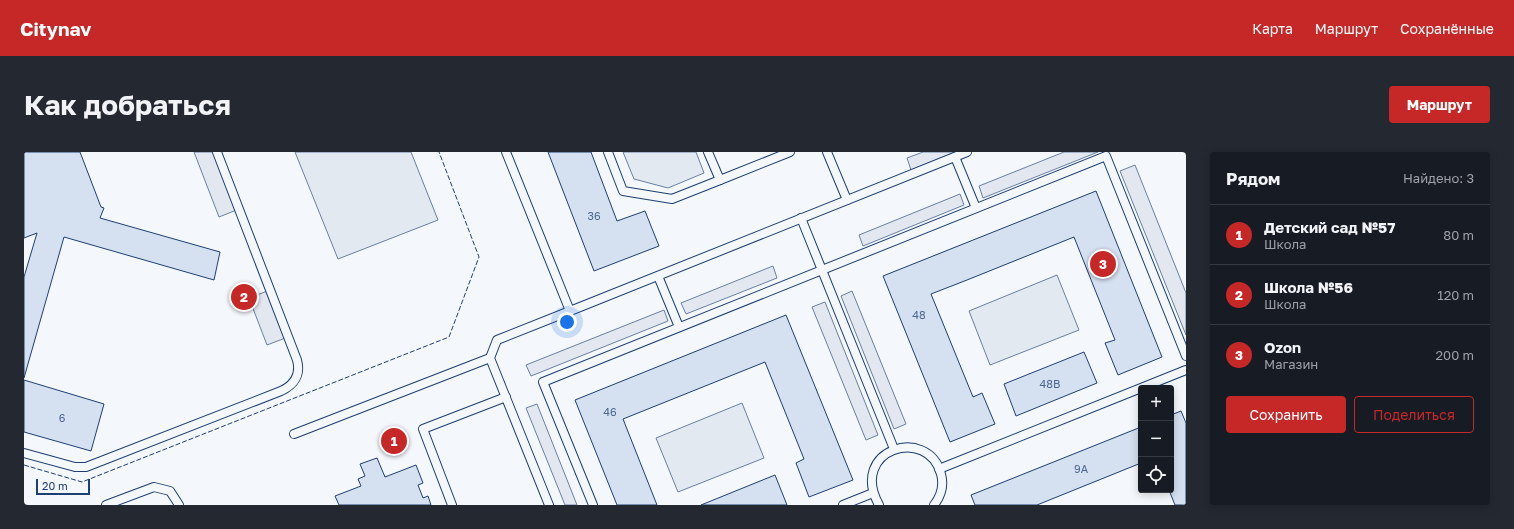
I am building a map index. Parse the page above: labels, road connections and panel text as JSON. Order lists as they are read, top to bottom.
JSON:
{
  "house_numbers": [
    "36",
    "48",
    "48В",
    "46",
    "6",
    "9А"
  ],
  "scale_bar": "20 m",
  "page": {
    "header": "Citynav",
    "nav": ["Карта", "Маршрут", "Сохранённые"],
    "buttons": [
      "Маршрут",
      ["Сохранить", "Поделиться"]
    ],
    "title": "Как добраться",
    "heading": ["Рядом", "Найдено: 3"],
    "list": [
      {
        "mark": "1",
        "name": "Детский сад №57",
        "note": "Школа",
        "value": "80 m"
      },
      {
        "mark": "2",
        "name": "Школа №56",
        "note": "Школа",
        "value": "120 m"
      },
      {
        "mark": "3",
        "name": "Ozon",
        "note": "Магазин",
        "value": "200 m"
      }
    ],
    "pins": ["3", "2", "1"],
    "map_buttons": ["+", "−"],
    "scale": "20 m"
  }
}
